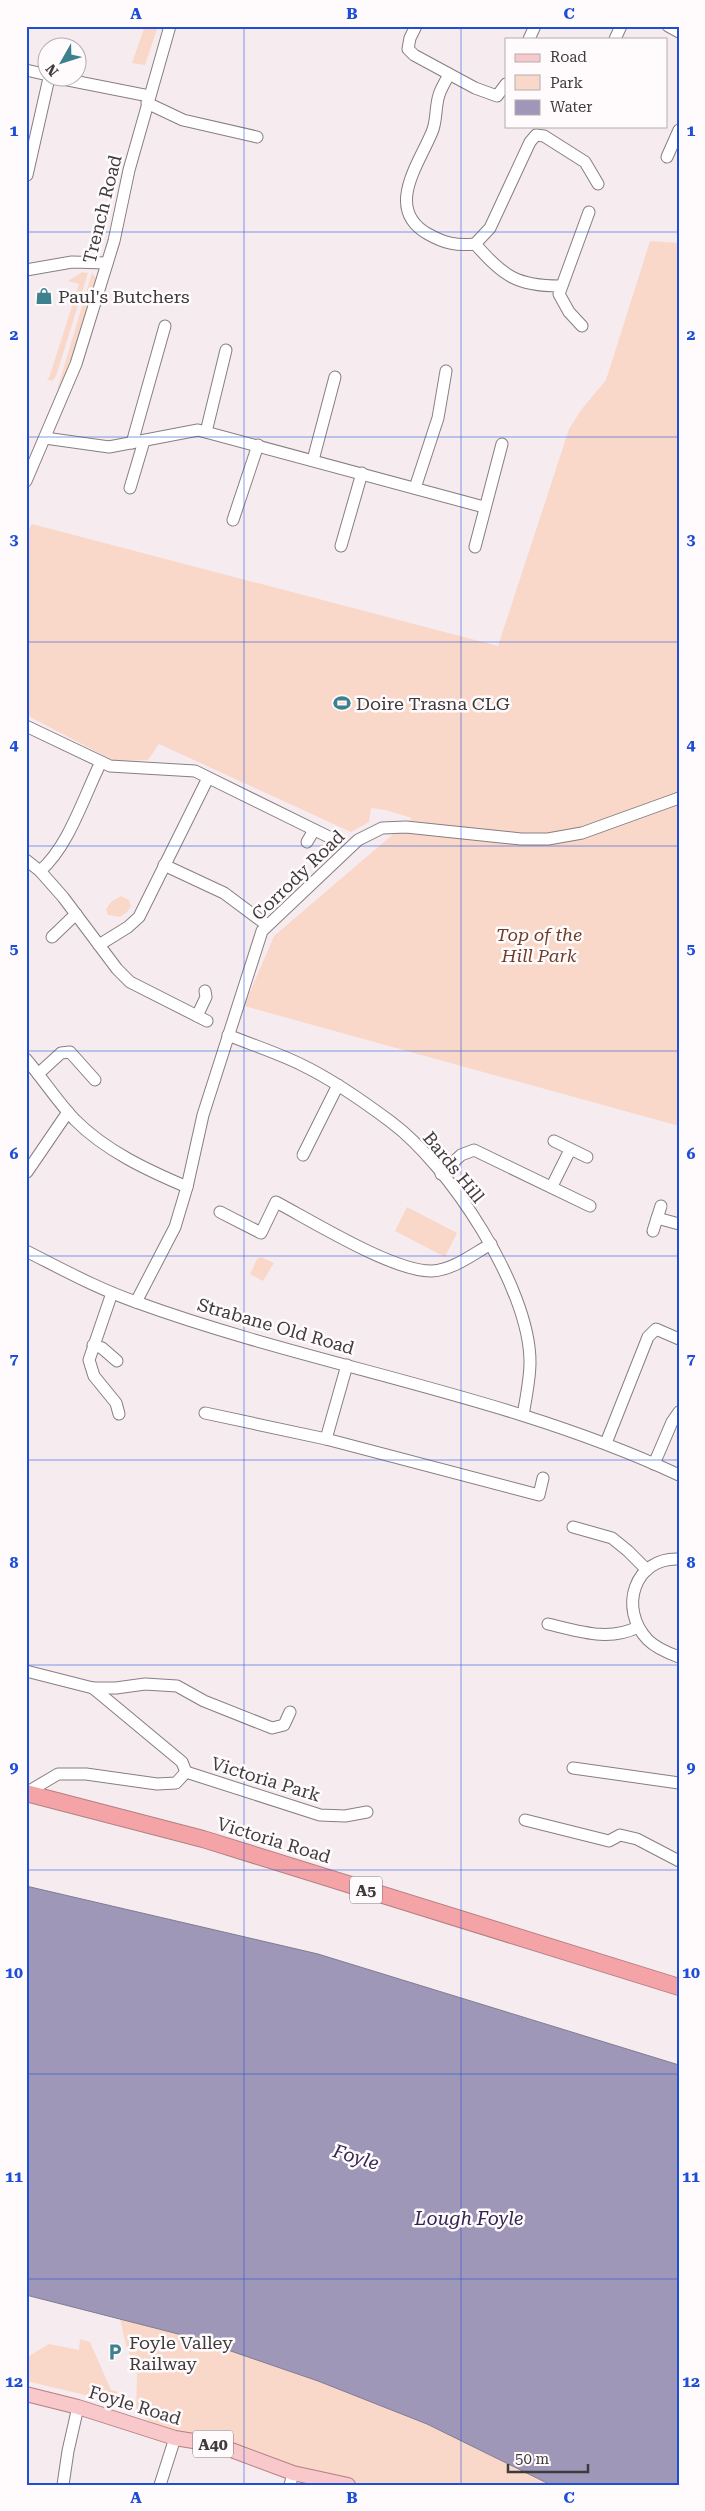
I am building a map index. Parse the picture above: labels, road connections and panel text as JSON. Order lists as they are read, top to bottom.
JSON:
{
  "streets": {
    "highway": ["Victoria Road", "A5"],
    "main road": ["Foyle Road", "A40"],
    "street": [
      "Trench Road",
      "Corrody Road",
      "Bards Hill",
      "Strabane Old Road",
      "Victoria Park"
    ]
  },
  "crossings": [
    ["Corrody Road", "Bards Hill"],
    ["Corrody Road", "Strabane Old Road"],
    ["Bards Hill", "Strabane Old Road"],
    ["Victoria Park", "Victoria Road"]
  ],
  "water": ["Foyle", "Lough Foyle"],
  "parks": ["Top of the Hill Park"],
  "places": {
    "shop": ["Paul's Butchers"],
    "sports": ["Doire Trasna CLG"],
    "parking": ["Foyle Valley Railway"]
  },
  "legend": ["Road", "Park", "Water"],
  "scale_bar": "50 m",
  "north": "bottom left",
  "grid": {
    "columns": ["A", "B", "C"],
    "rows": [
      "1",
      "2",
      "3",
      "4",
      "5",
      "6",
      "7",
      "8",
      "9",
      "10",
      "11",
      "12"
    ]
  }
}
